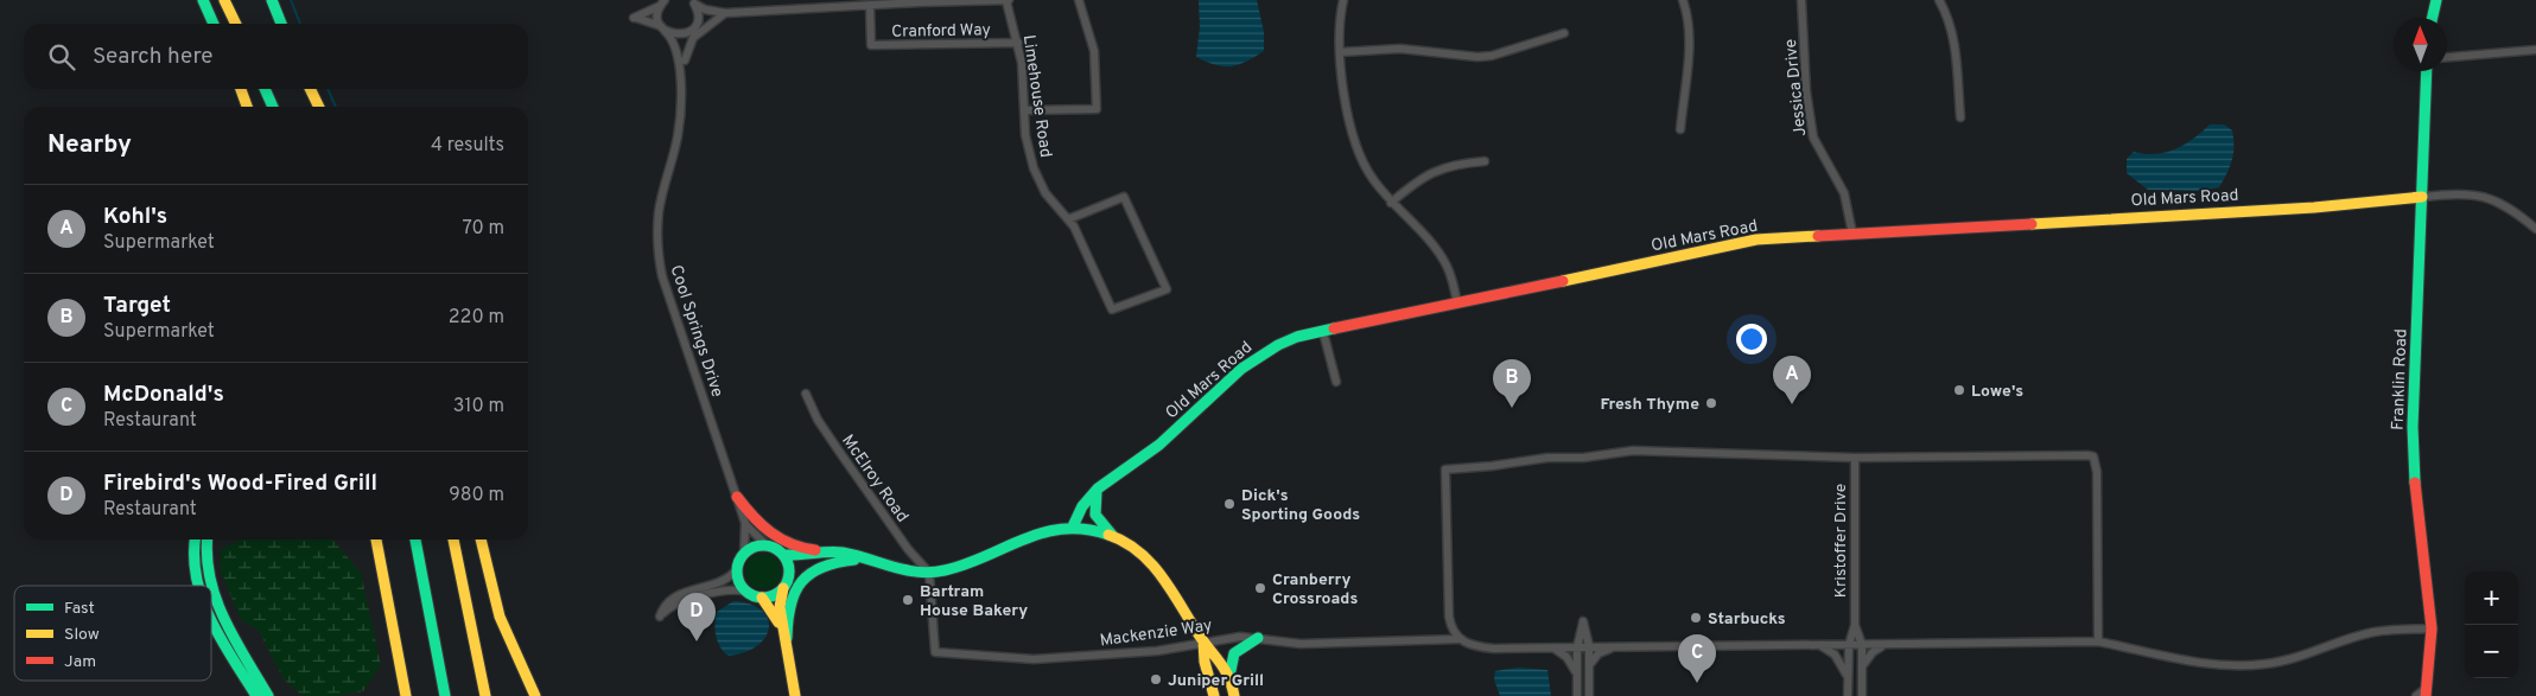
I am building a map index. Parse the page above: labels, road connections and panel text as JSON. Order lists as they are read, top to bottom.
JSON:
{
  "streets": {
    "main road": ["Old Mars Road", "Franklin Road"],
    "street": [
      "Cranford Way",
      "Jessica Drive",
      "Limehouse Road",
      "Cool Springs Drive",
      "McElroy Road",
      "Kristoffer Drive",
      "Mackenzie Way"
    ]
  },
  "crossings": [
    ["Cranford Way", "Limehouse Road"],
    ["Jessica Drive", "Old Mars Road"],
    ["Old Mars Road", "Franklin Road"],
    ["Franklin Road", "Mackenzie Way"],
    ["McElroy Road", "Mackenzie Way"],
    ["Kristoffer Drive", "Mackenzie Way"]
  ],
  "places": [
    "Lowe's",
    "Fresh Thyme",
    "Dick's Sporting Goods",
    "Cranberry Crossroads",
    "Bartram House Bakery",
    "Starbucks",
    "Juniper Grill"
  ],
  "legend": ["Fast", "Slow", "Jam"],
  "north": "top",
  "page": {
    "search": "Search here",
    "heading": ["Nearby", "4 results"],
    "list": [
      {
        "mark": "A",
        "name": "Kohl's",
        "note": "Supermarket",
        "value": "70 m"
      },
      {
        "mark": "B",
        "name": "Target",
        "note": "Supermarket",
        "value": "220 m"
      },
      {
        "mark": "C",
        "name": "McDonald's",
        "note": "Restaurant",
        "value": "310 m"
      },
      {
        "mark": "D",
        "name": "Firebird's Wood-Fired Grill",
        "note": "Restaurant",
        "value": "980 m"
      }
    ],
    "pins": [
      "A",
      "B",
      "D",
      "C"
    ],
    "map_buttons": ["+", "−"]
  }
}
